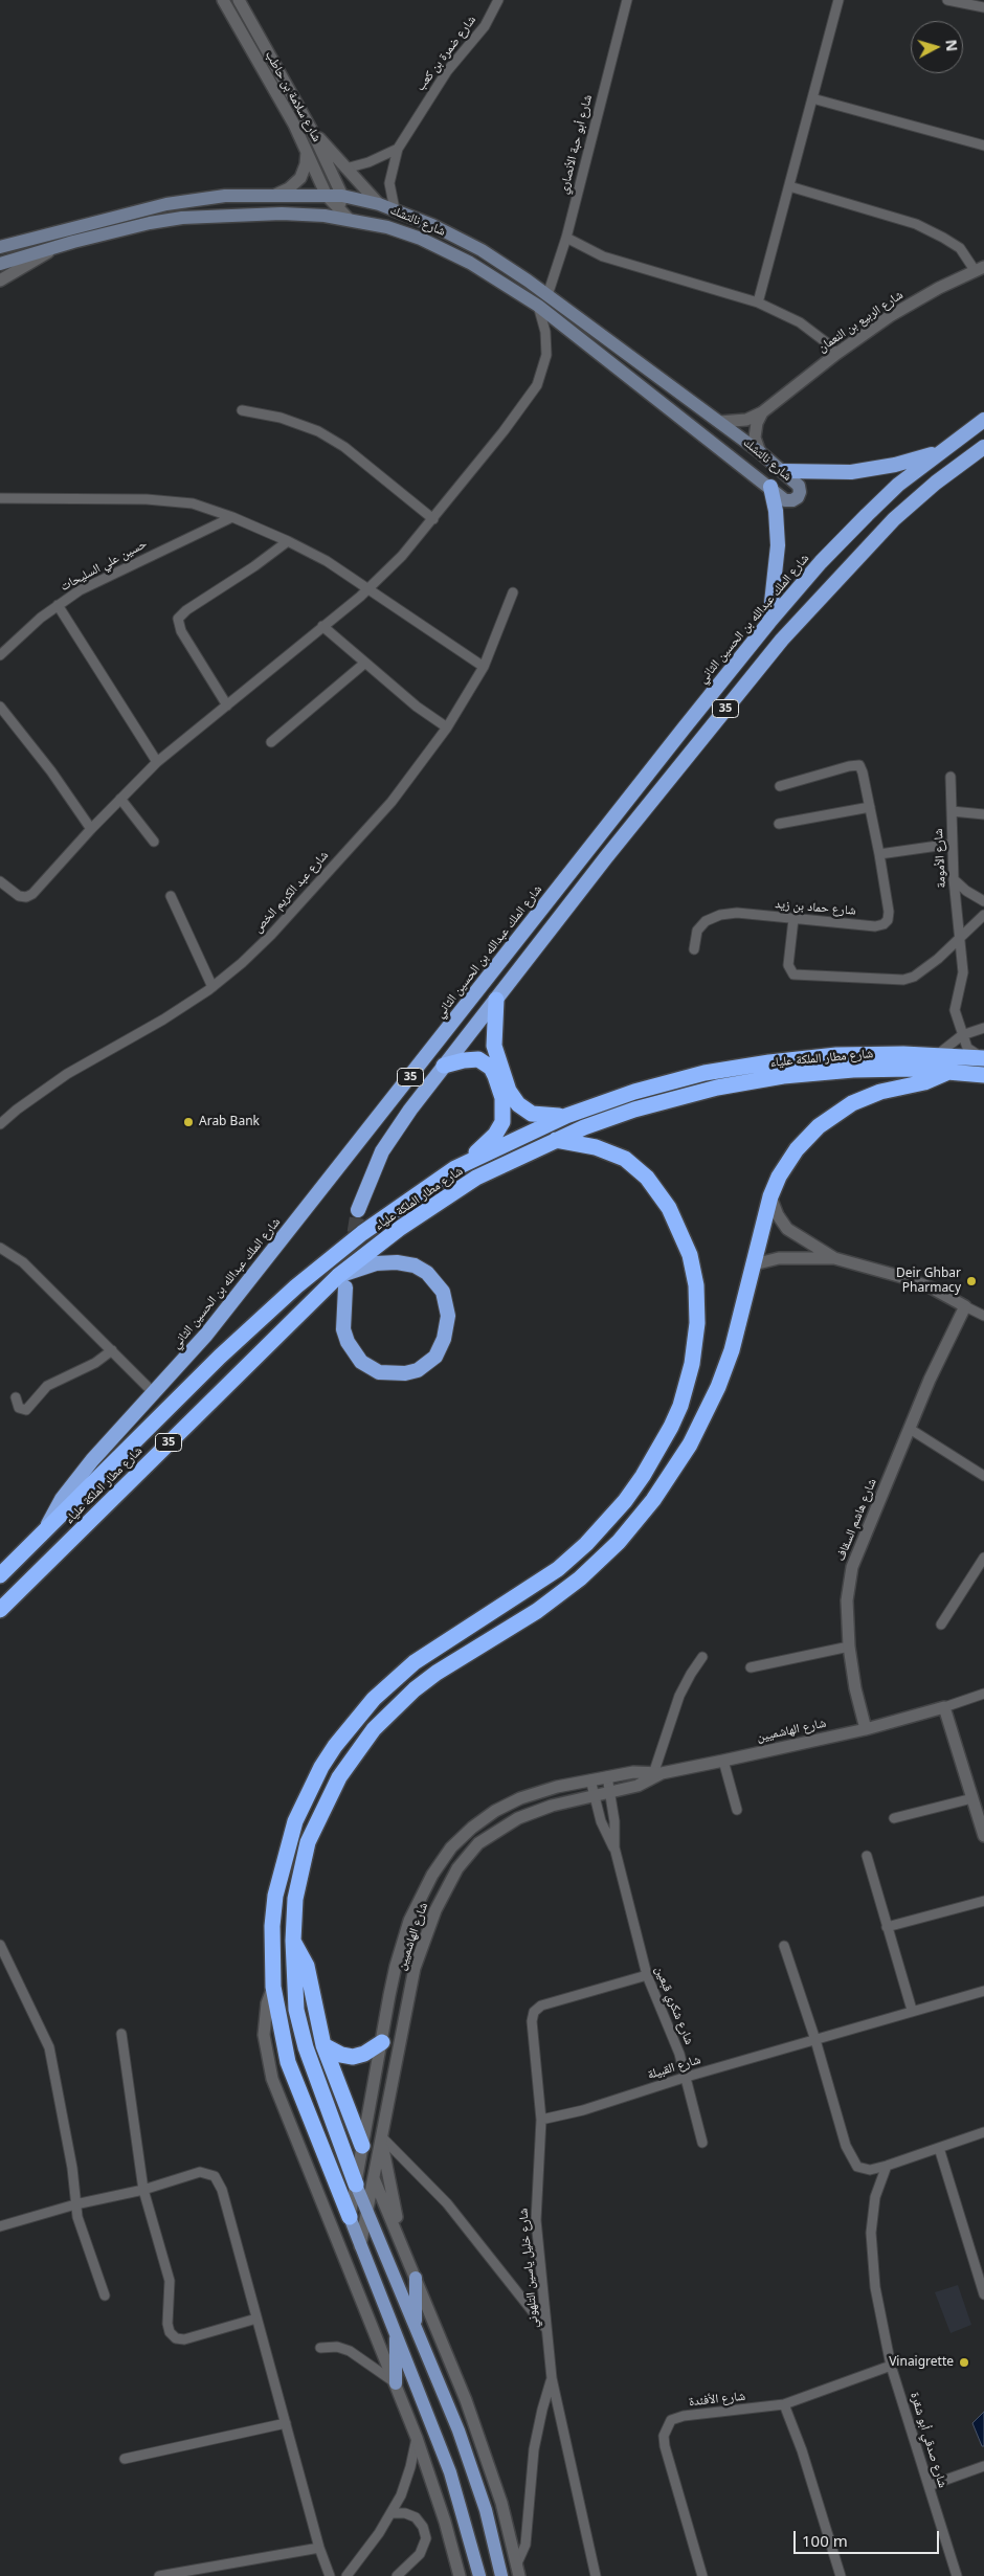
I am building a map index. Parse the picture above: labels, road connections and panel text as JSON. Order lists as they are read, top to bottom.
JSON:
{
  "streets": {
    "highway": ["شارع الملك عبدالله بن الحسين الثاني", "35", "شارع مطار الملكة علياء"],
    "main road": ["شارع نالتشك"],
    "street": [
      "شارع ضمرة بن كعب",
      "شارع سلامة بن حاطب",
      "شارع أبو حبة الأنصاري",
      "شارع الربيع بن النعمان",
      "حسين علي السليحات",
      "شارع الأمومة",
      "شارع عبد الكريم الخص",
      "شارع حماد بن زيد",
      "شارع هاشم السقاف",
      "شارع الهاشميين",
      "شارع شكري قبعين",
      "شارع القبيلة",
      "شارع خليل ياسين التلهوني",
      "شارع الأفئدة",
      "شارع صدقي أبو شقرة"
    ]
  },
  "crossings": [
    ["شارع ضمرة بن كعب", "شارع نالتشك"],
    ["شارع سلامة بن حاطب", "شارع نالتشك"],
    ["شارع أبو حبة الأنصاري", "شارع نالتشك"],
    ["شارع نالتشك", "شارع الربيع بن النعمان"],
    ["شارع الملك عبدالله بن الحسين الثاني", "شارع مطار الملكة علياء"],
    ["35", "شارع مطار الملكة علياء"],
    ["شارع الأمومة", "شارع مطار الملكة علياء"],
    ["شارع هاشم السقاف", "شارع الهاشميين"],
    ["شارع الهاشميين", "شارع شكري قبعين"],
    ["شارع شكري قبعين", "شارع القبيلة"],
    ["شارع شكري قبعين", "شارع خليل ياسين التلهوني"],
    ["شارع القبيلة", "شارع خليل ياسين التلهوني"],
    ["شارع الأفئدة", "شارع صدقي أبو شقرة"]
  ],
  "places": ["Arab Bank", "Deir Ghbar Pharmacy", "Vinaigrette"],
  "scale_bar": "100 m",
  "north": "right"
}
